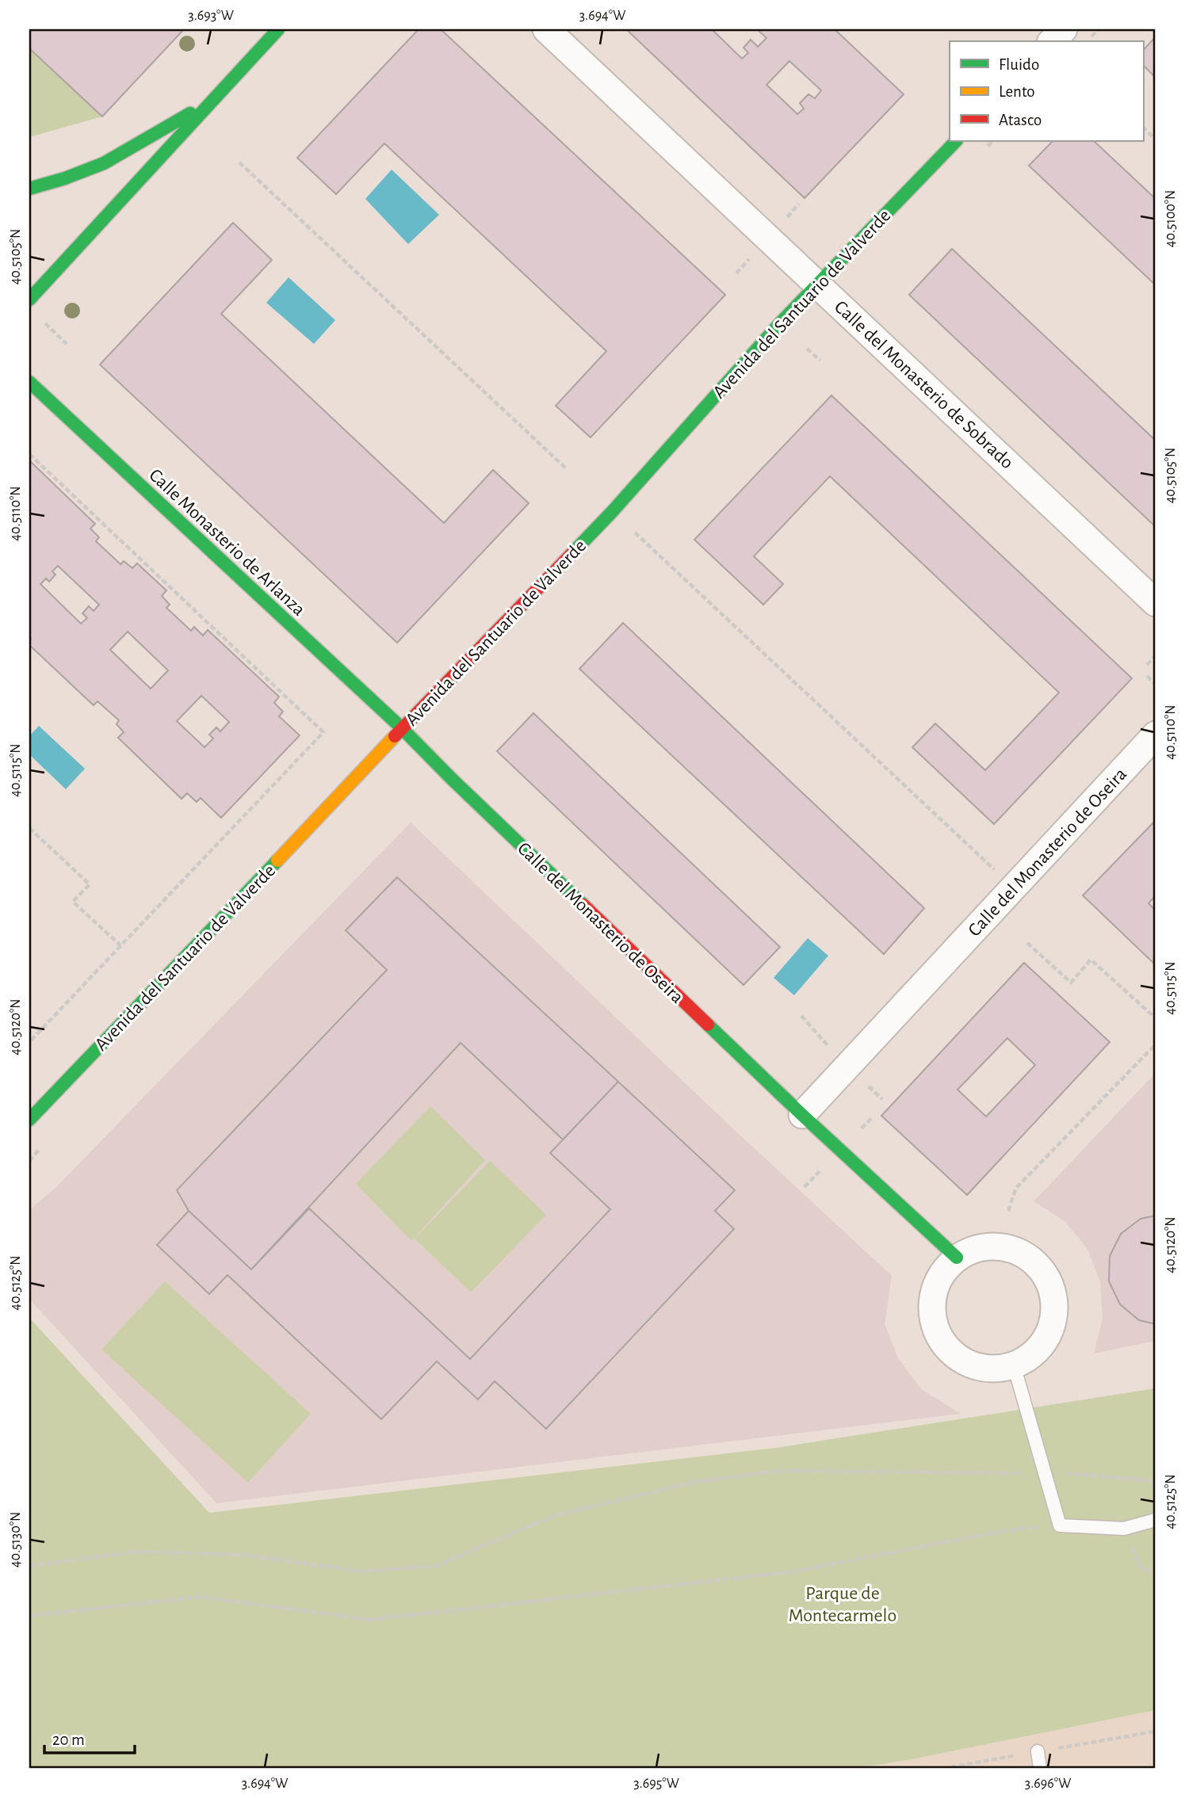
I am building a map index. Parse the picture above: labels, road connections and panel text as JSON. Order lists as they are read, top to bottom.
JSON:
{
  "streets": {
    "street": [
      "Avenida del Santuario de Valverde",
      "Calle del Monasterio de Sobrado",
      "Calle Monasterio de Arlanza",
      "Calle del Monasterio de Oseira"
    ]
  },
  "crossings": [
    ["Avenida del Santuario de Valverde", "Calle del Monasterio de Sobrado"],
    ["Avenida del Santuario de Valverde", "Calle Monasterio de Arlanza"],
    ["Avenida del Santuario de Valverde", "Calle del Monasterio de Oseira"],
    ["Calle Monasterio de Arlanza", "Calle del Monasterio de Oseira"]
  ],
  "parks": ["Parque de Montecarmelo"],
  "legend": ["Fluido", "Lento", "Atasco"],
  "scale_bar": "20 m",
  "coordinates": [
    "3.693°W",
    "3.694°W",
    "40.5100°N",
    "40.5105°N",
    "40.5110°N",
    "40.5115°N",
    "40.5120°N",
    "40.5125°N",
    "40.5130°N",
    "3.695°W",
    "3.696°W"
  ]
}
